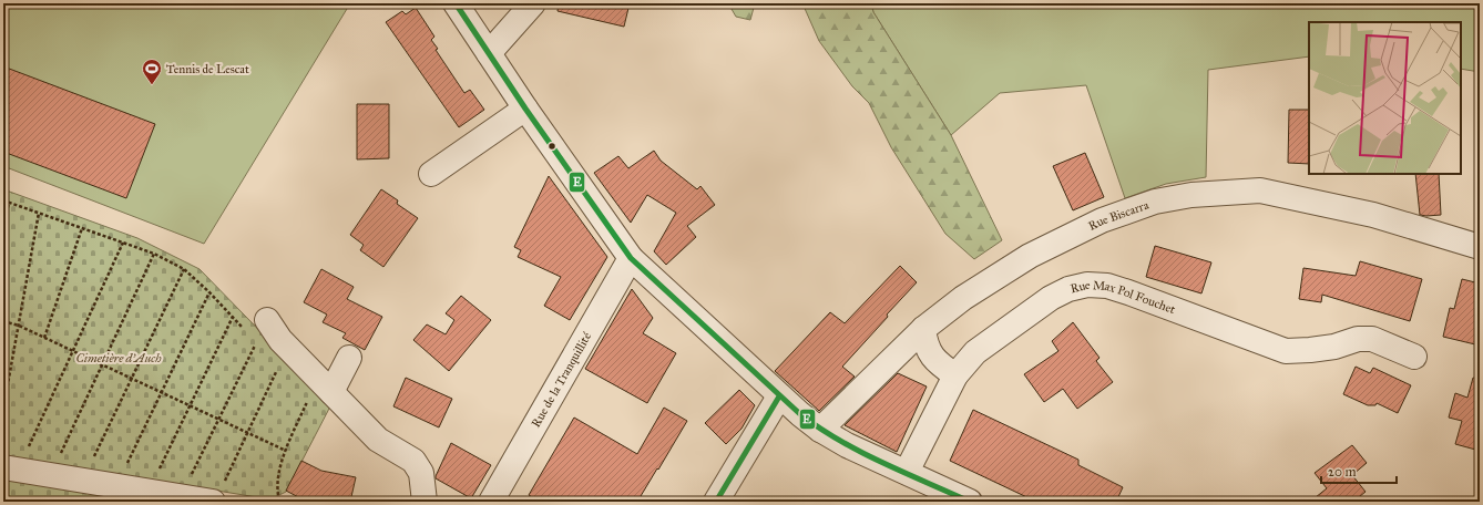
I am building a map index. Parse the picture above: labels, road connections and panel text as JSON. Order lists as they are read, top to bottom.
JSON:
{
  "streets": {
    "street": ["Rue Biscarra", "Rue Max Pol Fouchet", "Rue de la Tranquillité"]
  },
  "parks": ["Cimetière d'Auch"],
  "places": {
    "sports": ["Tennis de Lescat"]
  },
  "lines": ["transit line E"],
  "scale_bar": "20 m"
}
